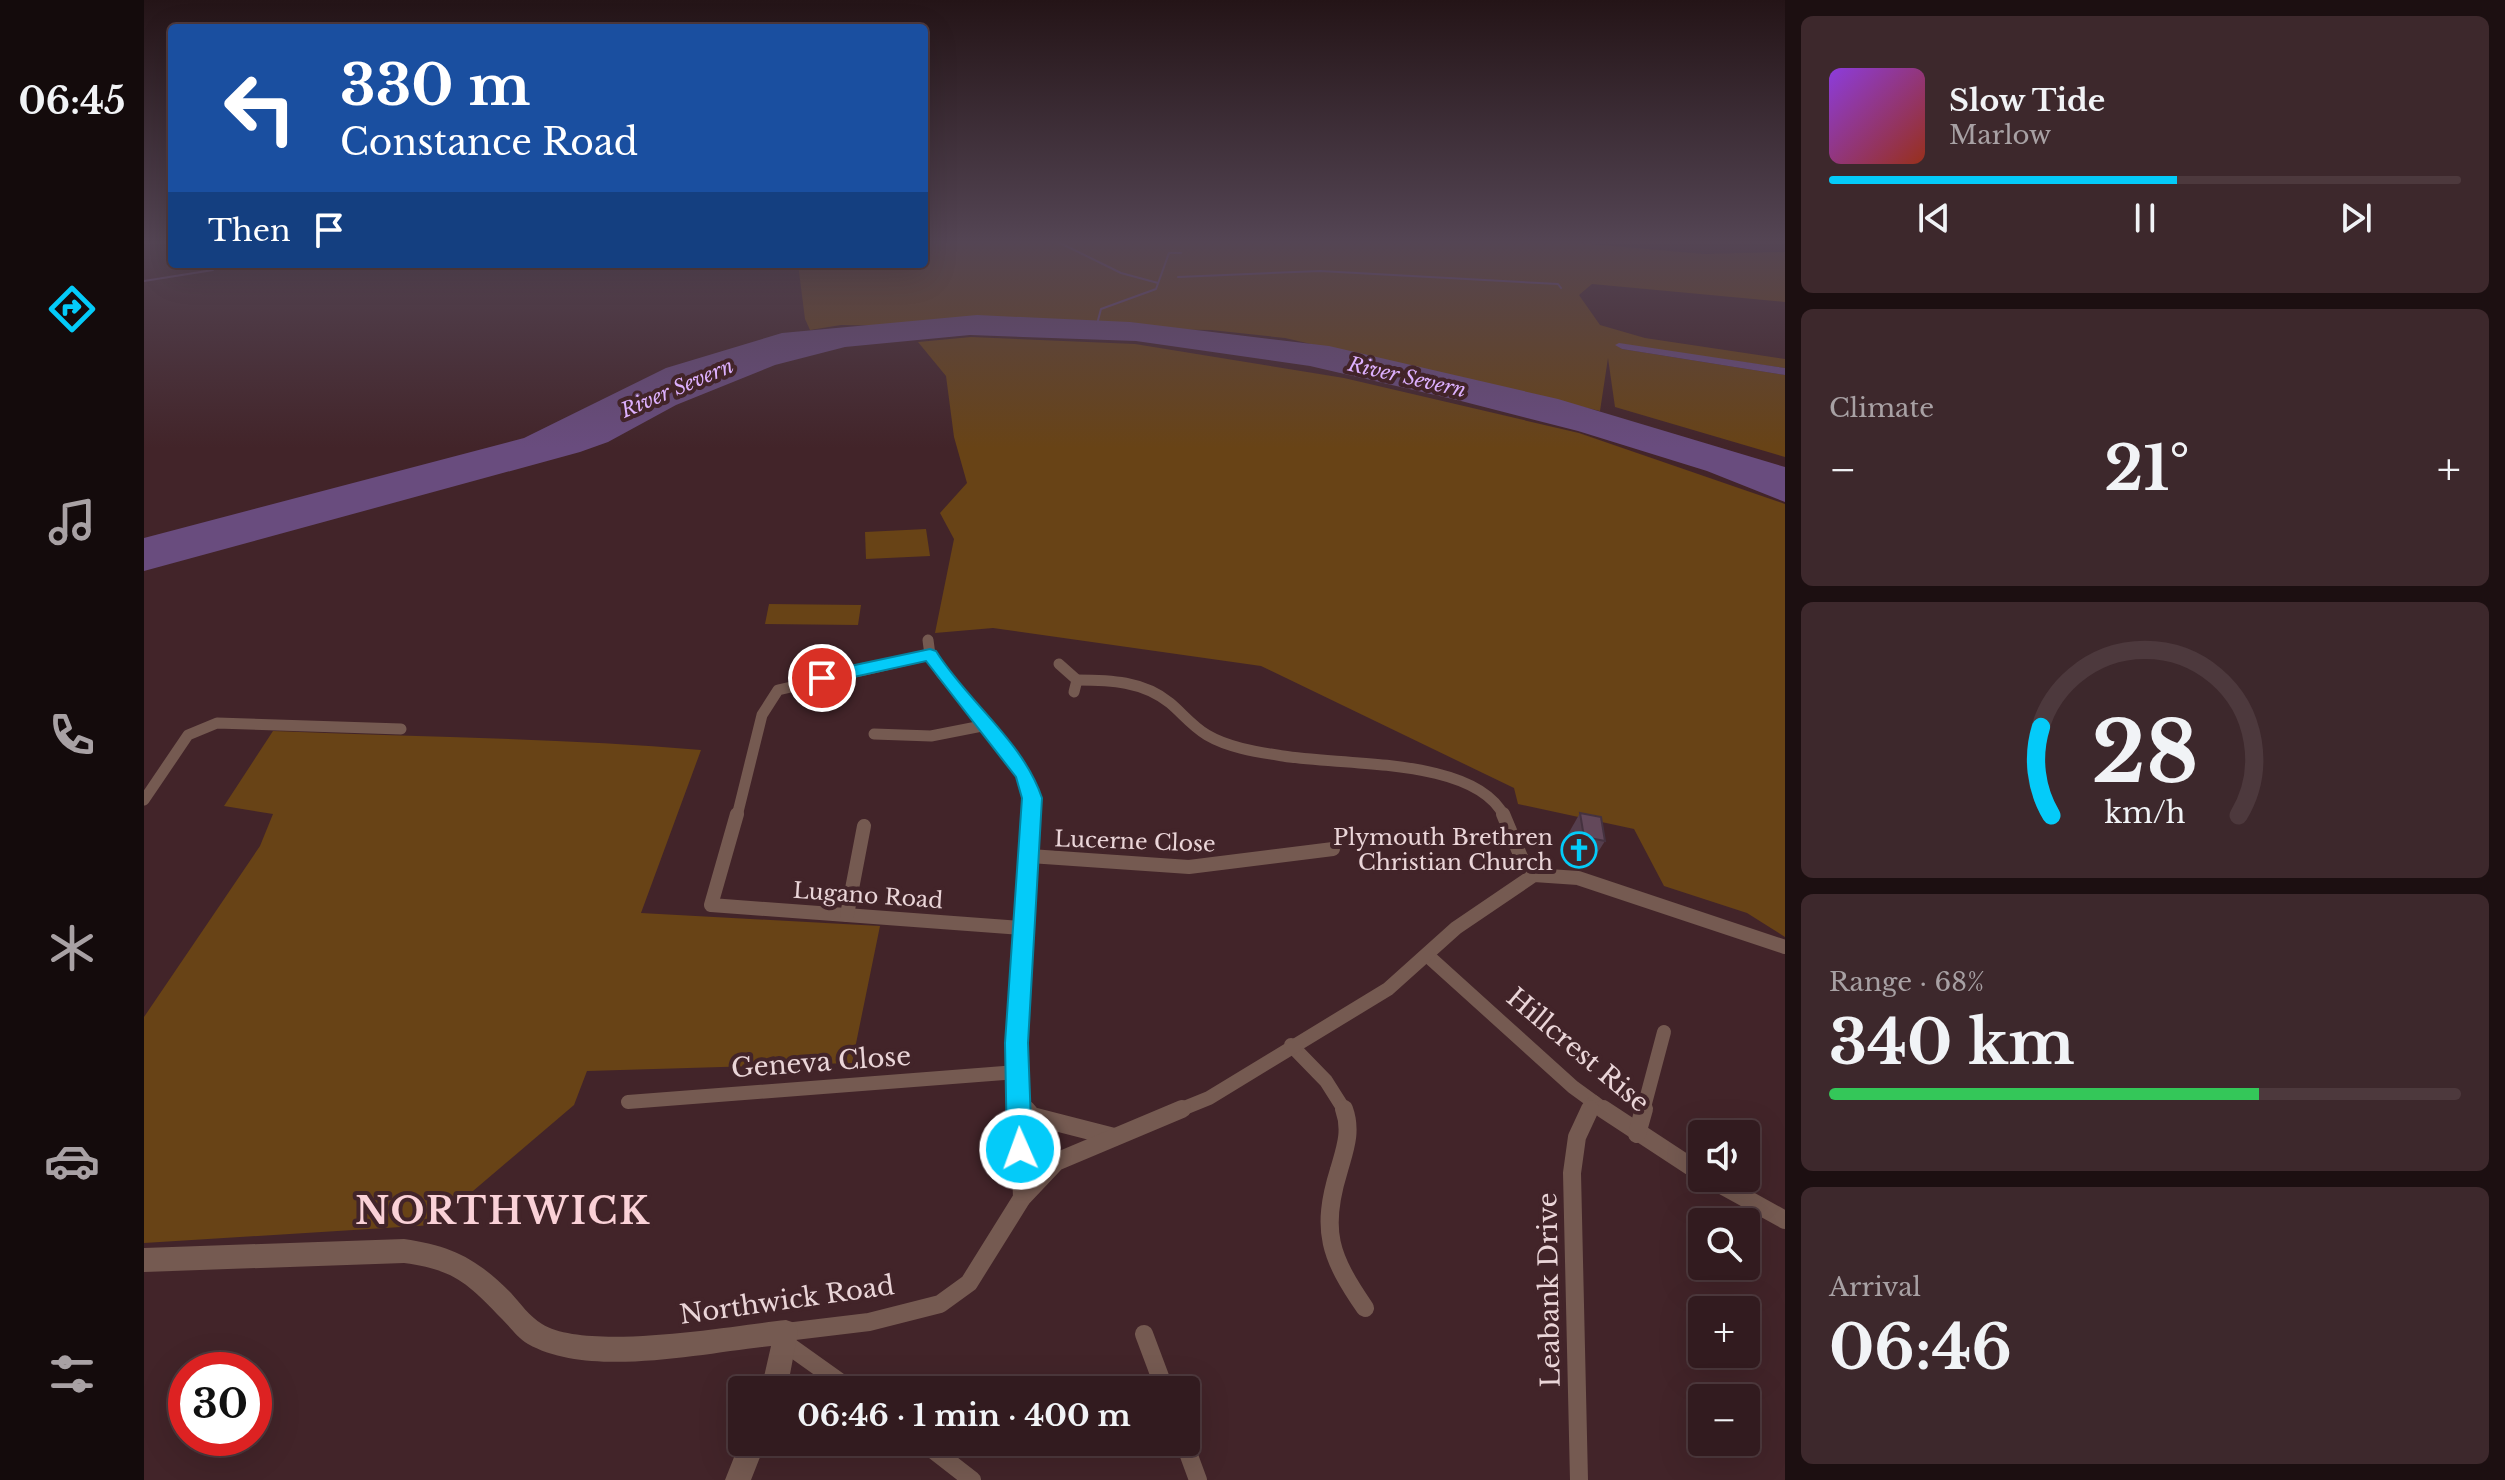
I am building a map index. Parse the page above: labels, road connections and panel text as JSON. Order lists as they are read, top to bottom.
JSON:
{
  "streets": {
    "street": [
      "Lucerne Close",
      "Lugano Road",
      "Hillcrest Rise",
      "Geneva Close",
      "Leabank Drive",
      "Northwick Road"
    ]
  },
  "crossings": [
    ["Hillcrest Rise", "Leabank Drive"],
    ["Hillcrest Rise", "Northwick Road"]
  ],
  "districts": ["NORTHWICK"],
  "water": ["River Severn"],
  "places": {
    "church": ["Plymouth Brethren Christian Church"]
  },
  "page": {
    "tabs": "06:45",
    "turn": ["330 m", "Constance Road"],
    "song": ["Slow Tide", "Marlow"],
    "then": "Then",
    "tile": [
      "Climate",
      ["Range · 68%", "340 km"],
      ["Arrival", "06:46"]
    ],
    "heat": ["−", "21°", "+"],
    "map_buttons": ["+", "−"],
    "limit": "30",
    "trip": "06:46 · 1 min · 400 m",
    "gauge": ["28", "km/h"]
  }
}
